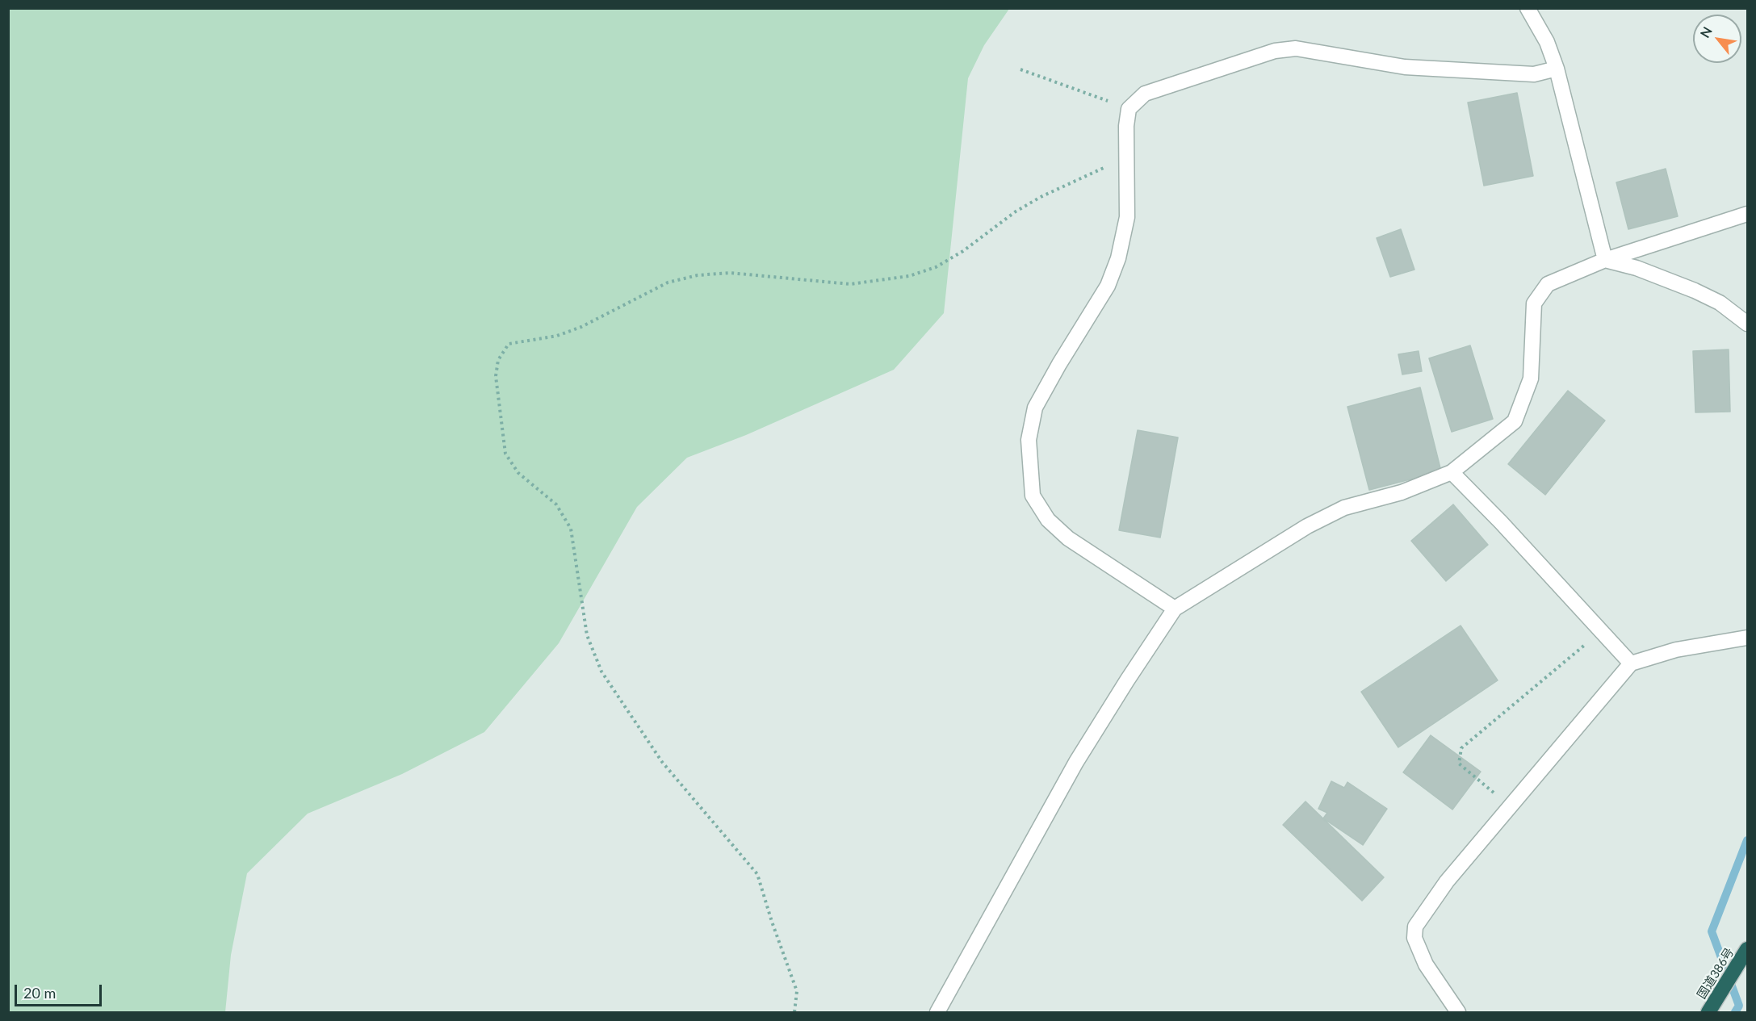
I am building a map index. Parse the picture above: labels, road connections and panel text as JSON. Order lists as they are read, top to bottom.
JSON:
{
  "streets": {
    "highway": ["国道386号"]
  },
  "scale_bar": "20 m",
  "north": "top left"
}
